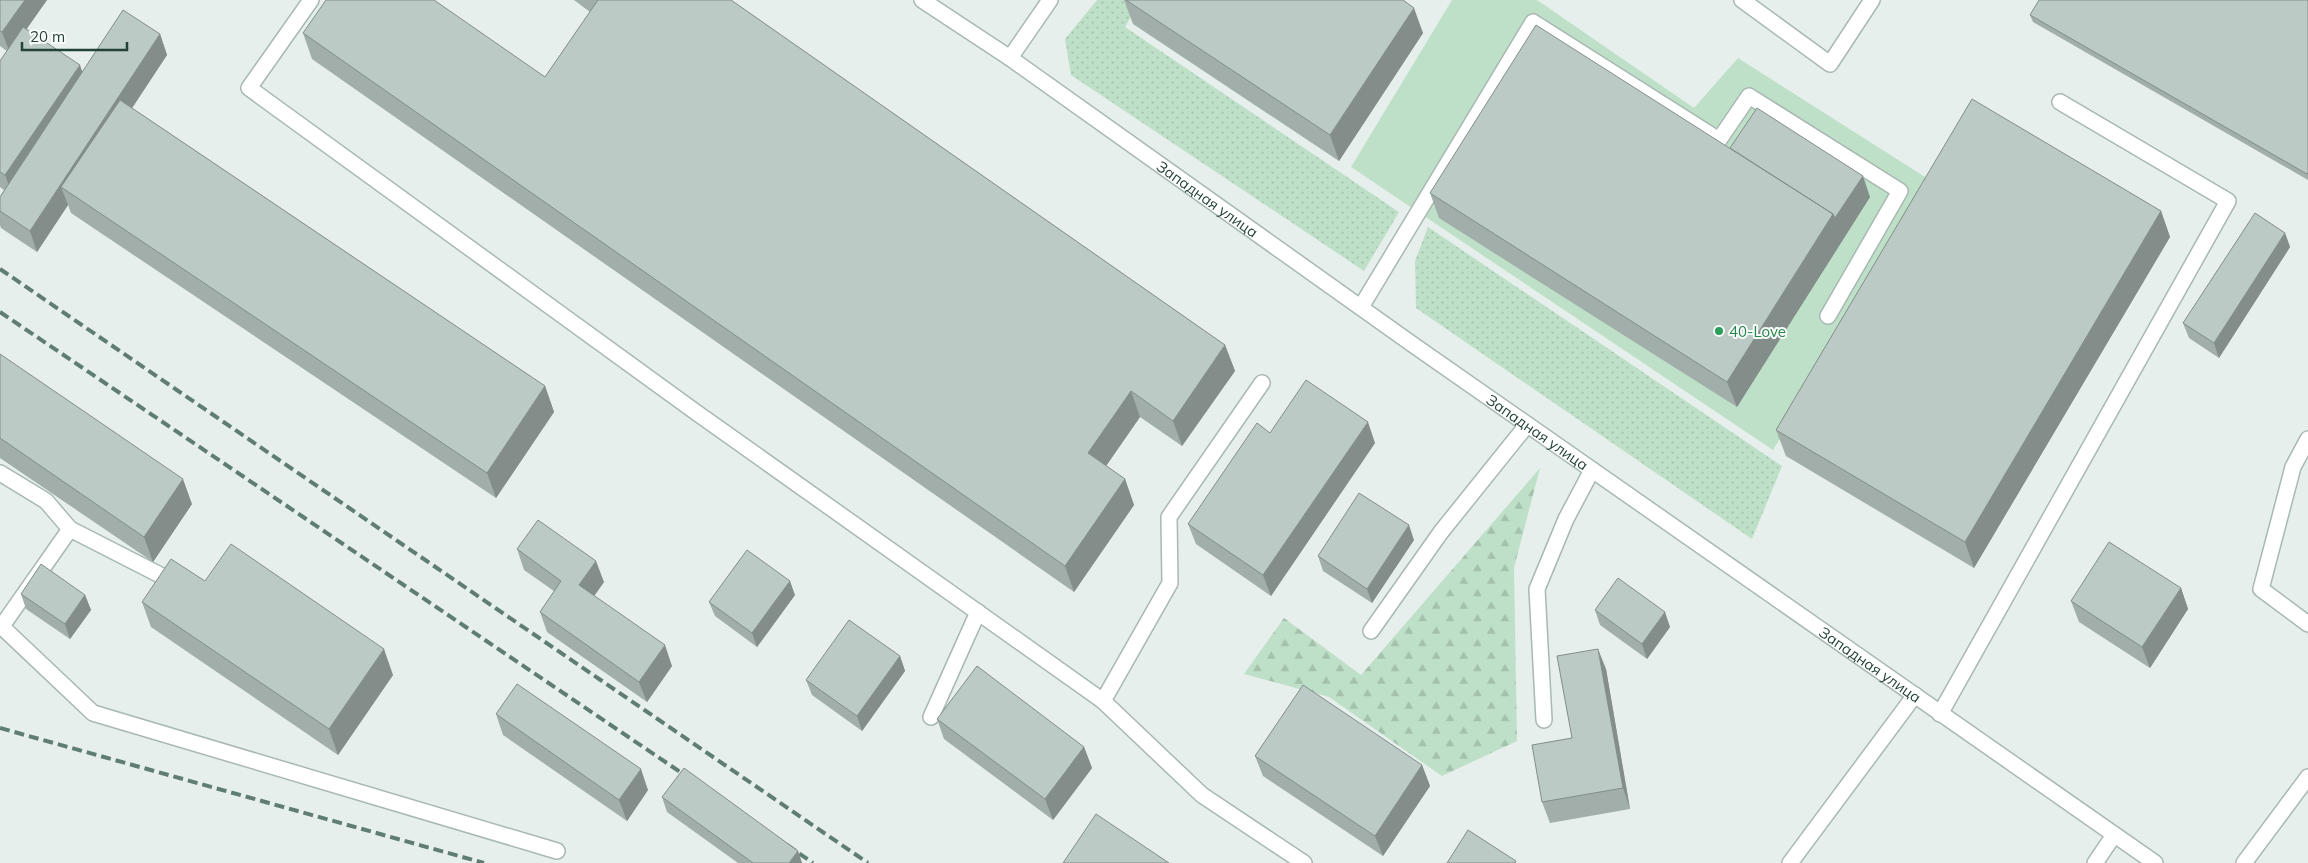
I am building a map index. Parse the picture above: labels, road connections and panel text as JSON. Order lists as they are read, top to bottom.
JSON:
{
  "streets": {
    "street": ["Западная улица"]
  },
  "places": ["40-Love"],
  "scale_bar": "20 m"
}
